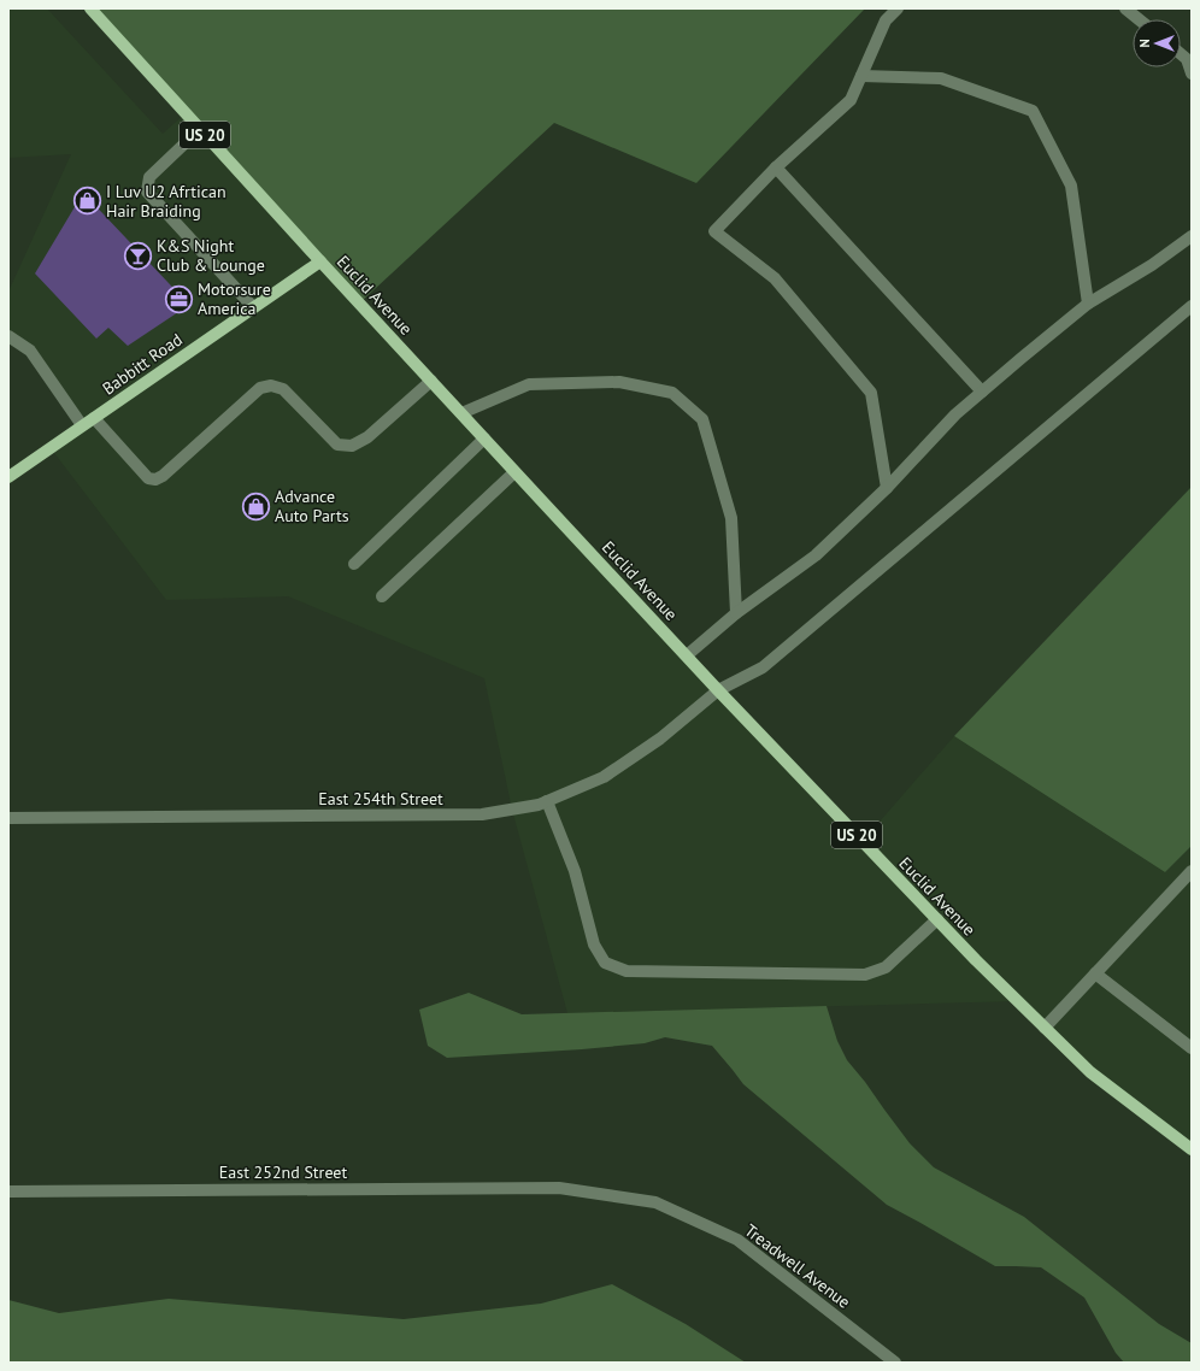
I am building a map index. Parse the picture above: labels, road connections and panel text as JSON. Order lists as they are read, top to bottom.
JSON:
{
  "streets": {
    "main road": ["US 20", "Euclid Avenue", "Babbitt Road"],
    "street": ["East 254th Street", "East 252nd Street", "Treadwell Avenue"]
  },
  "crossings": [
    ["Euclid Avenue", "Babbitt Road"],
    ["Euclid Avenue", "East 254th Street"],
    ["East 252nd Street", "Treadwell Avenue"]
  ],
  "places": {
    "shop": ["I Luv U2 Afrtican Hair Braiding", "Advance Auto Parts"],
    "bar": ["K&S Night Club & Lounge"],
    "office": ["Motorsure America"]
  },
  "north": "left"
}
